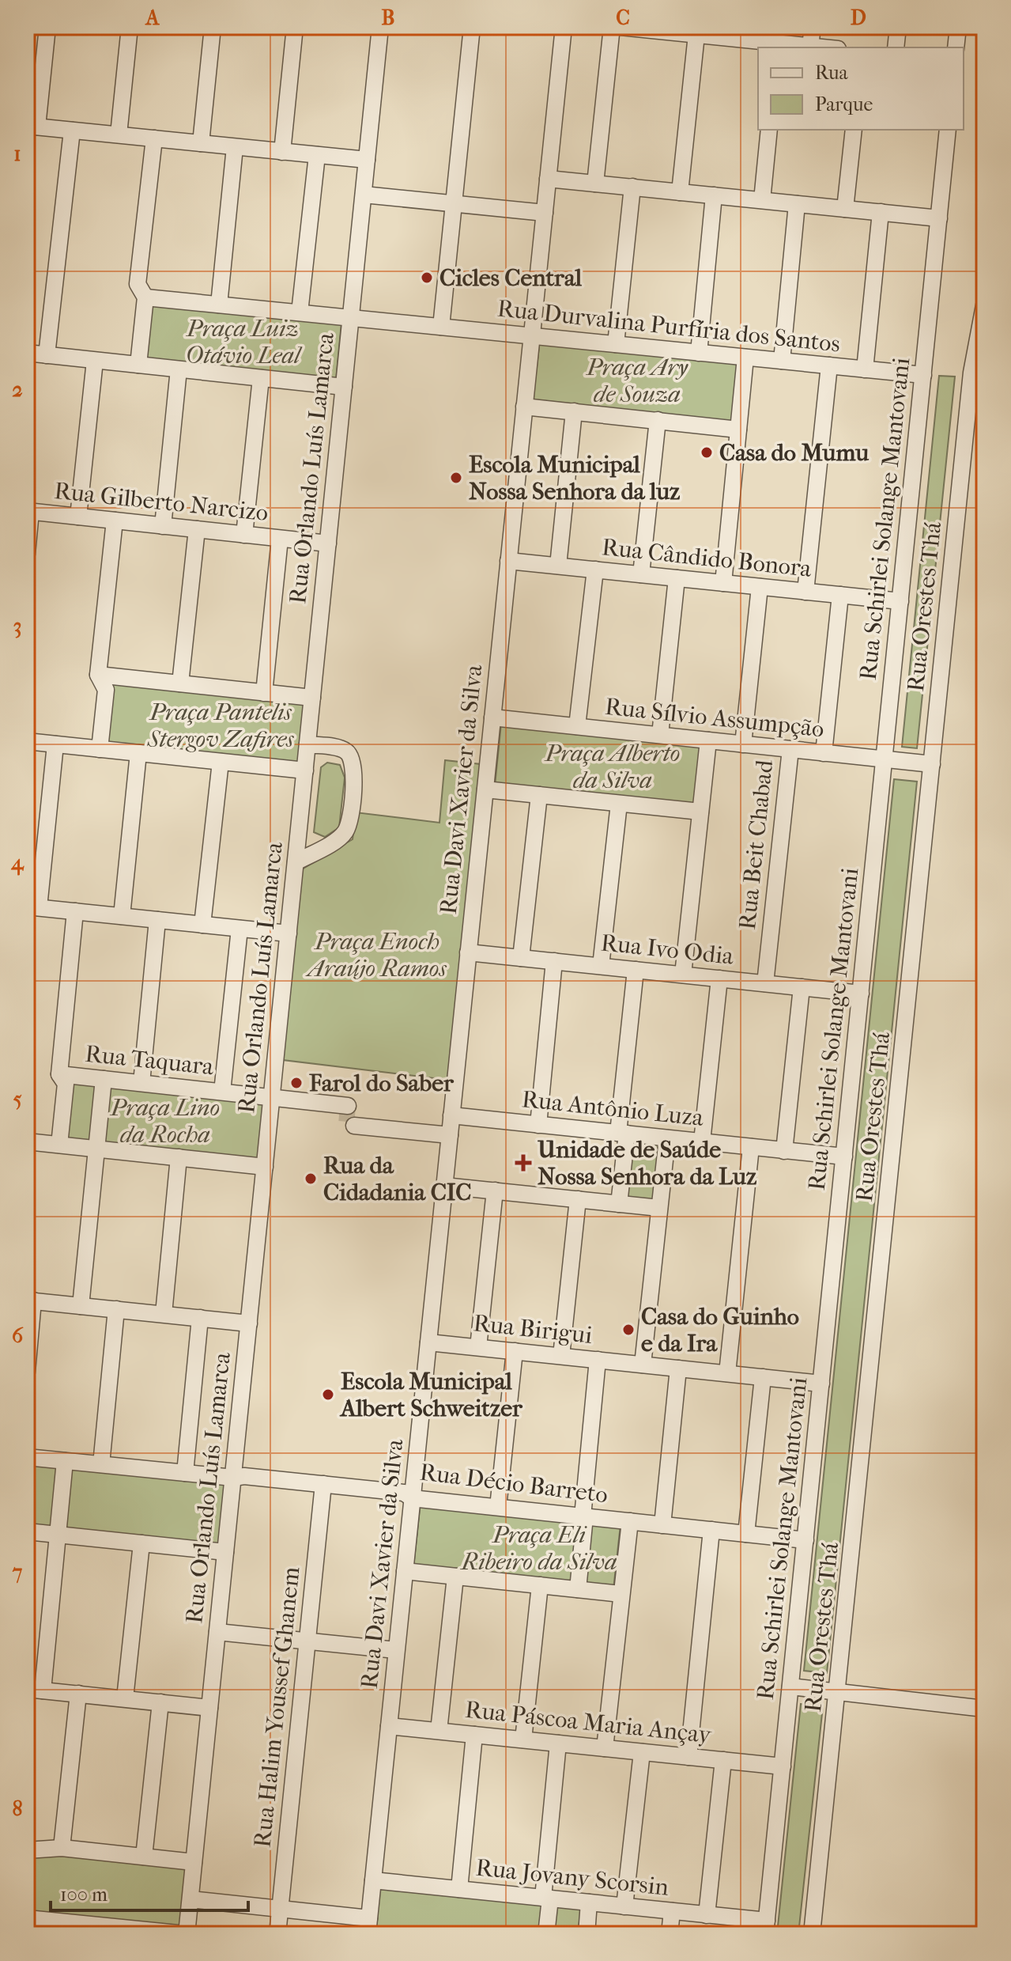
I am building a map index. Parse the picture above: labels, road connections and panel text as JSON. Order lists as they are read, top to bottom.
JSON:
{
  "streets": {
    "street": [
      "Rua Durvalina Purfíria dos Santos",
      "Rua Orlando Luís Lamarca",
      "Rua Gilberto Narcizo",
      "Rua Schirlei Solange Mantovani",
      "Rua Cândido Bonora",
      "Rua Orestes Thá",
      "Rua Sílvio Assumpção",
      "Rua Davi Xavier da Silva",
      "Rua Beit Chabad",
      "Rua Ivo Odia",
      "Rua Taquara",
      "Rua Antônio Luza",
      "Rua Birigui",
      "Rua Décio Barreto",
      "Rua Halim Youssef Ghanem",
      "Rua Páscoa Maria Ançay",
      "Rua Jovany Scorsin"
    ]
  },
  "crossings": [
    ["Rua Durvalina Purfíria dos Santos", "Rua Orlando Luís Lamarca"],
    ["Rua Durvalina Purfíria dos Santos", "Rua Schirlei Solange Mantovani"],
    ["Rua Durvalina Purfíria dos Santos", "Rua Davi Xavier da Silva"],
    ["Rua Orlando Luís Lamarca", "Rua Gilberto Narcizo"],
    ["Rua Orlando Luís Lamarca", "Rua Taquara"],
    ["Rua Orlando Luís Lamarca", "Rua Décio Barreto"],
    ["Rua Schirlei Solange Mantovani", "Rua Cândido Bonora"],
    ["Rua Schirlei Solange Mantovani", "Rua Sílvio Assumpção"],
    ["Rua Schirlei Solange Mantovani", "Rua Ivo Odia"],
    ["Rua Schirlei Solange Mantovani", "Rua Antônio Luza"],
    ["Rua Schirlei Solange Mantovani", "Rua Birigui"],
    ["Rua Schirlei Solange Mantovani", "Rua Décio Barreto"],
    ["Rua Schirlei Solange Mantovani", "Rua Páscoa Maria Ançay"],
    ["Rua Schirlei Solange Mantovani", "Rua Jovany Scorsin"],
    ["Rua Cândido Bonora", "Rua Davi Xavier da Silva"],
    ["Rua Orestes Thá", "Rua Sílvio Assumpção"],
    ["Rua Sílvio Assumpção", "Rua Davi Xavier da Silva"],
    ["Rua Sílvio Assumpção", "Rua Beit Chabad"],
    ["Rua Davi Xavier da Silva", "Rua Ivo Odia"],
    ["Rua Davi Xavier da Silva", "Rua Antônio Luza"],
    ["Rua Davi Xavier da Silva", "Rua Birigui"],
    ["Rua Davi Xavier da Silva", "Rua Décio Barreto"],
    ["Rua Davi Xavier da Silva", "Rua Páscoa Maria Ançay"],
    ["Rua Davi Xavier da Silva", "Rua Jovany Scorsin"],
    ["Rua Beit Chabad", "Rua Ivo Odia"],
    ["Rua Décio Barreto", "Rua Halim Youssef Ghanem"]
  ],
  "parks": [
    "Praça Luiz Otávio Leal",
    "Praça Ary de Souza",
    "Praça Pantelis Stergov Zafires",
    "Praça Alberto da Silva",
    "Praça Enoch Araújo Ramos",
    "Praça Lino da Rocha",
    "Praça Eli Ribeiro da Silva"
  ],
  "places": {
    "other": [
      "Cicles Central",
      "Casa do Mumu",
      "Escola Municipal Nossa Senhora da luz",
      "Farol do Saber",
      "Rua da Cidadania CIC",
      "Casa do Guinho e da Ira",
      "Escola Municipal Albert Schweitzer"
    ],
    "health": ["Unidade de Saúde Nossa Senhora da Luz"]
  },
  "legend": ["Rua", "Parque"],
  "scale_bar": "100 m",
  "grid": {
    "columns": [
      "A",
      "B",
      "C",
      "D"
    ],
    "rows": [
      "1",
      "2",
      "3",
      "4",
      "5",
      "6",
      "7",
      "8"
    ]
  }
}
